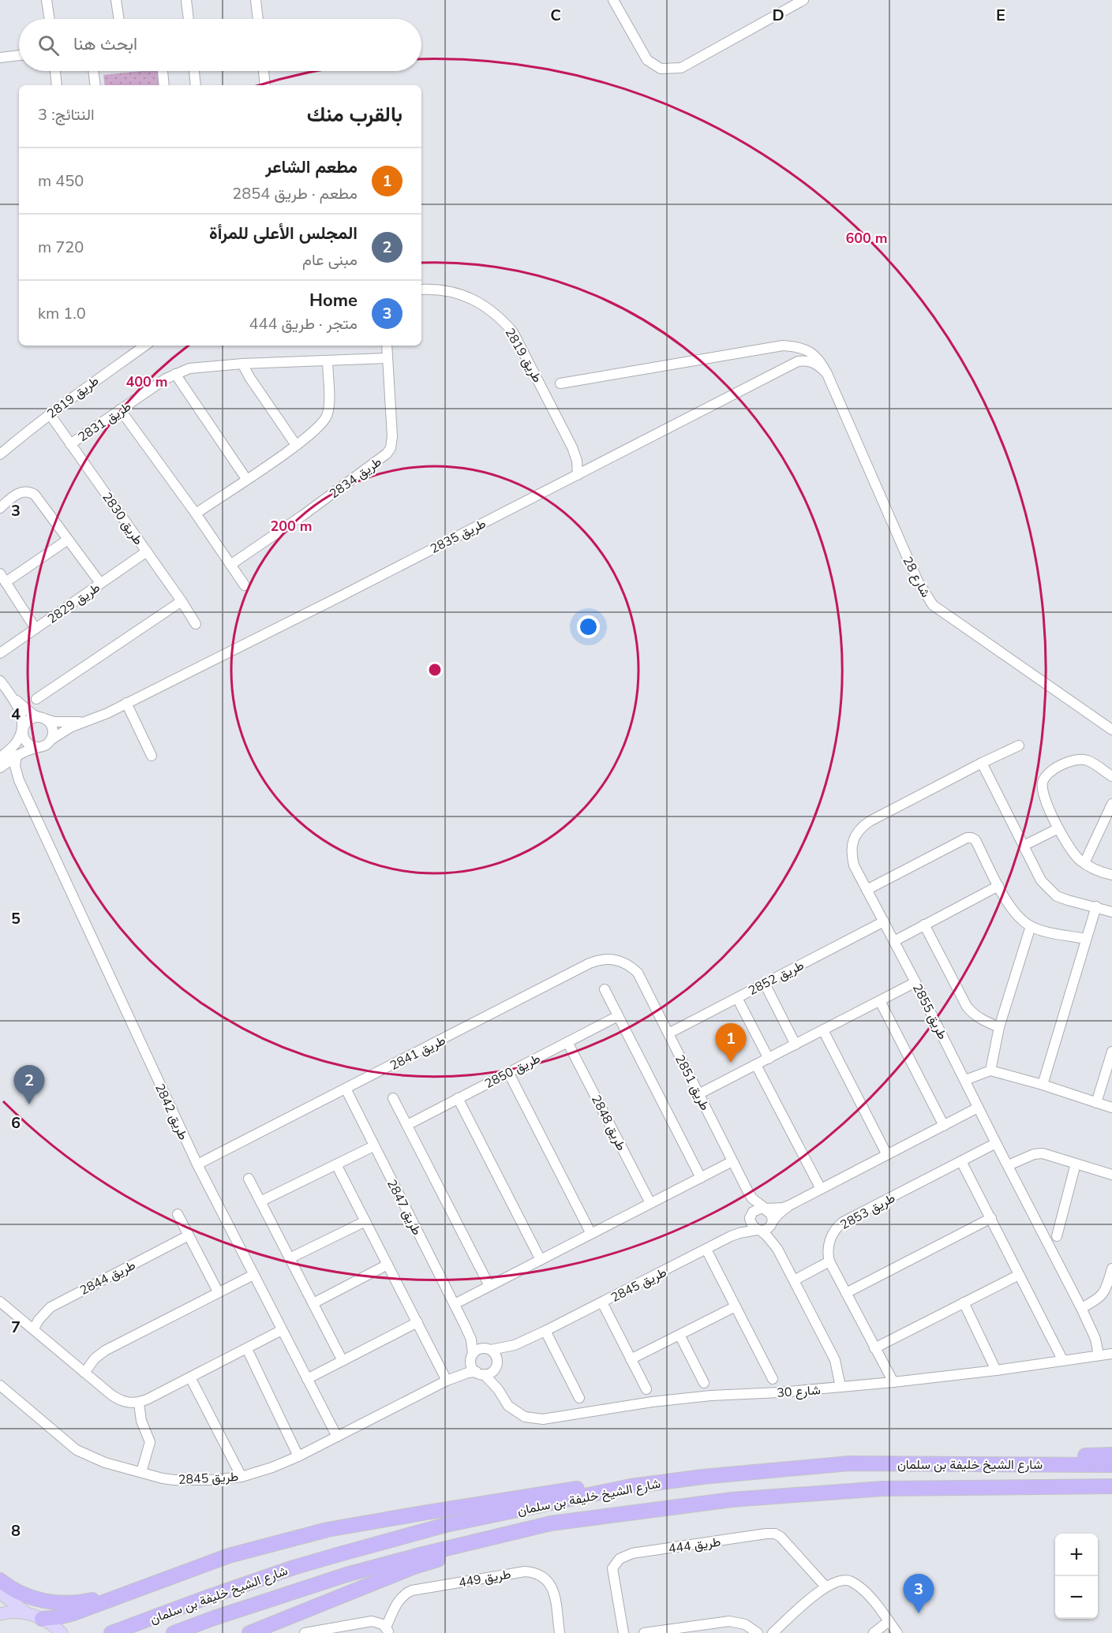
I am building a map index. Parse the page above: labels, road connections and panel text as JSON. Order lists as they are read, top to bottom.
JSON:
{
  "streets": {
    "highway": ["شارع الشيخ خليفة بن سلمان"],
    "street": [
      "طريق 2819",
      "طريق 2831",
      "طريق 2834",
      "طريق 2830",
      "طريق 2835",
      "شارع 28",
      "طريق 2829",
      "طريق 2852",
      "طريق 2855",
      "طريق 2841",
      "طريق 2850",
      "طريق 2851",
      "طريق 2842",
      "طريق 2848",
      "طريق 2847",
      "طريق 2853",
      "طريق 2844",
      "طريق 2845",
      "شارع 30",
      "طريق 444",
      "طريق 449"
    ]
  },
  "crossings": [
    ["طريق 2819", "طريق 2830"],
    ["طريق 2819", "طريق 2835"],
    ["طريق 2831", "طريق 2834"],
    ["طريق 2831", "طريق 2830"],
    ["طريق 2830", "طريق 2829"],
    ["طريق 2835", "شارع 28"],
    ["طريق 2852", "طريق 2855"],
    ["طريق 2852", "طريق 2851"],
    ["طريق 2855", "طريق 2853"],
    ["طريق 2855", "شارع 30"],
    ["طريق 2841", "طريق 2851"],
    ["طريق 2841", "طريق 2842"],
    ["طريق 2841", "طريق 2847"],
    ["طريق 2850", "طريق 2848"],
    ["طريق 2851", "طريق 2845"],
    ["طريق 2842", "طريق 2845"],
    ["طريق 2847", "طريق 2845"],
    ["طريق 2847", "شارع 30"],
    ["طريق 2845", "شارع 30"]
  ],
  "page": {
    "search": "ابحث هنا",
    "heading": ["بالقرب منك", "النتائج: 3"],
    "list": [
      {
        "mark": "1",
        "name": "مطعم الشاعر",
        "note": "مطعم · طريق 2854",
        "value": "450 m"
      },
      {
        "mark": "2",
        "name": "المجلس الأعلى للمرأة",
        "note": "مبنى عام",
        "value": "720 m"
      },
      {
        "mark": "3",
        "name": "Home",
        "note": "متجر · طريق 444",
        "value": "1.0 km"
      }
    ],
    "pins": ["1", "2", "3"],
    "map_buttons": ["+", "−"]
  },
  "grid": {
    "columns": ["C", "D", "E"],
    "rows": [
      "3",
      "4",
      "5",
      "6",
      "7",
      "8"
    ]
  },
  "rings": ["600 m", "400 m", "200 m"]
}
